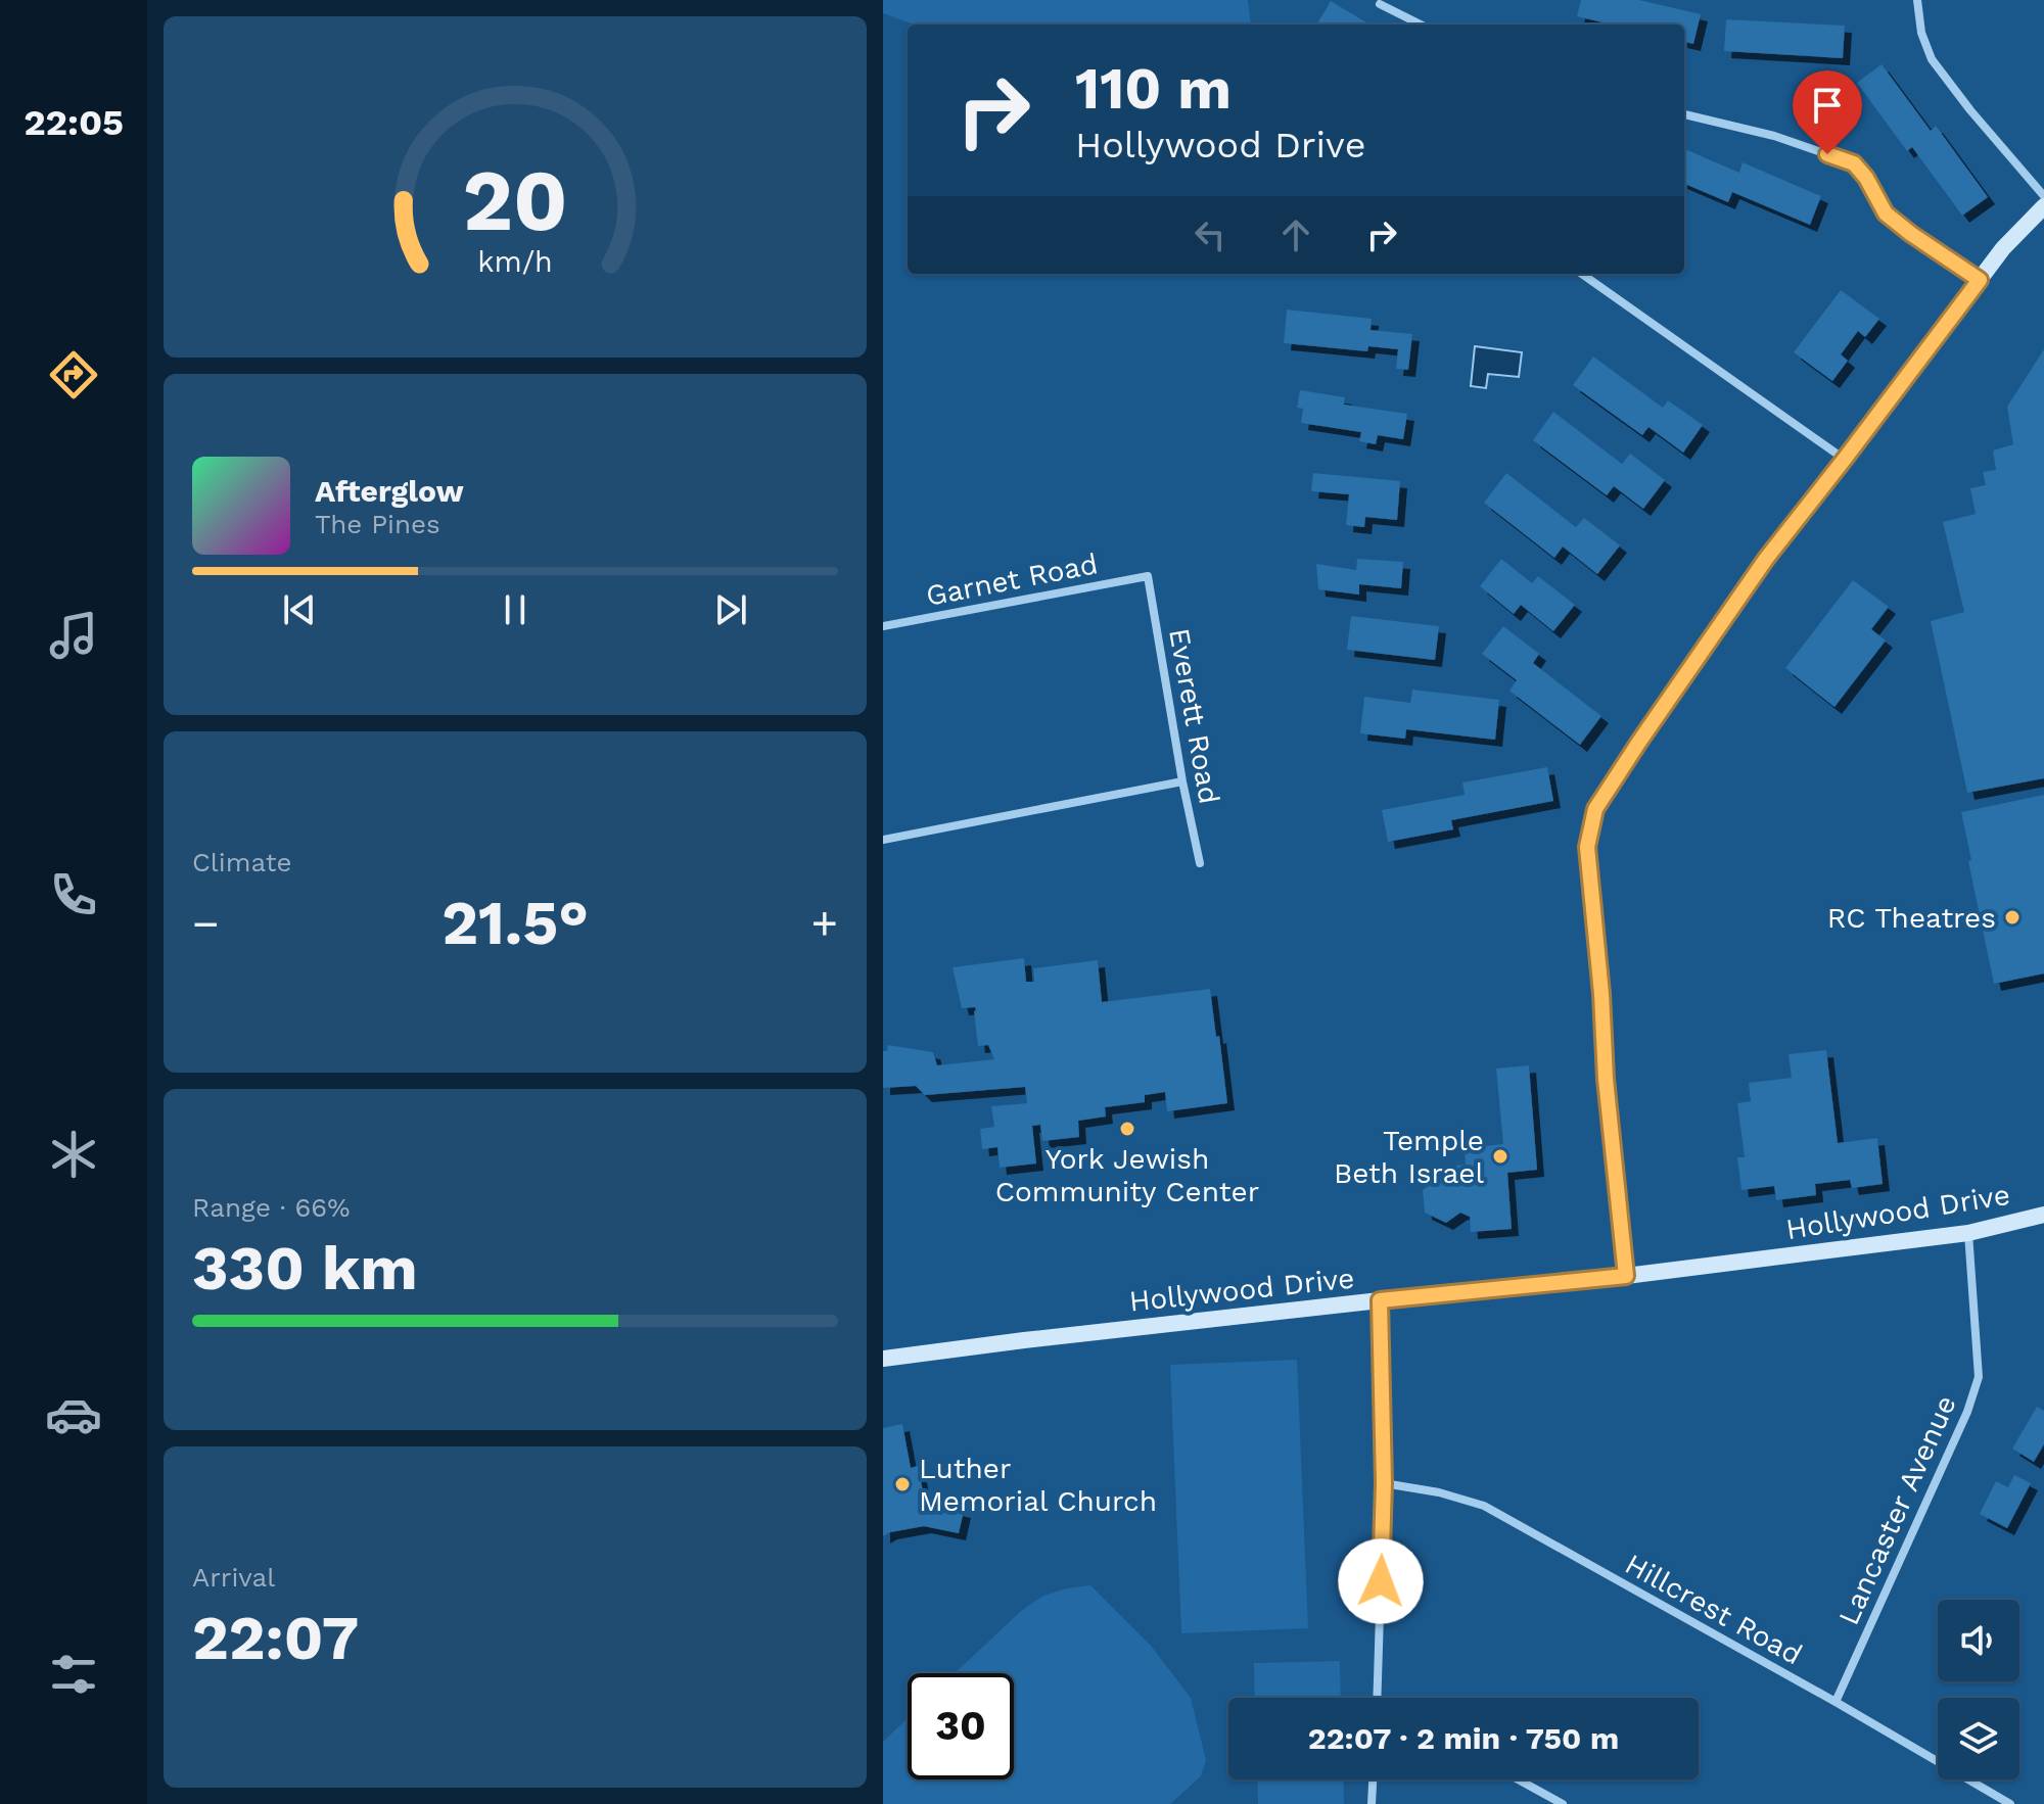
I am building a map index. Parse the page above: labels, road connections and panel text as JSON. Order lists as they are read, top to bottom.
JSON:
{
  "streets": {
    "street": [
      "Garnet Road",
      "Everett Road",
      "Hollywood Drive",
      "Lancaster Avenue",
      "Hillcrest Road"
    ]
  },
  "crossings": [
    ["Garnet Road", "Everett Road"],
    ["Hollywood Drive", "Lancaster Avenue"],
    ["Lancaster Avenue", "Hillcrest Road"]
  ],
  "places": [
    "RC Theatres",
    "York Jewish Community Center",
    "Temple Beth Israel",
    "Luther Memorial Church"
  ],
  "page": {
    "tabs": "22:05",
    "turn": ["110 m", "Hollywood Drive"],
    "song": ["Afterglow", "The Pines"],
    "tile": [
      "Climate",
      ["Range · 66%", "330 km"],
      ["Arrival", "22:07"]
    ],
    "heat": ["−", "21.5°", "+"],
    "limit": "30",
    "trip": "22:07 · 2 min · 750 m",
    "gauge": ["20", "km/h"]
  }
}
